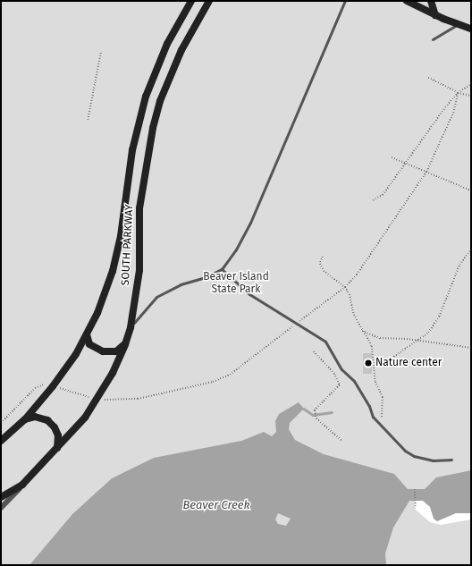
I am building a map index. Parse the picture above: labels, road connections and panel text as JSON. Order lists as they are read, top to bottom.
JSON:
{
  "streets": {
    "street": ["SOUTH PARKWAY"]
  },
  "water": ["Beaver Creek"],
  "parks": ["Beaver Island State Park"],
  "places": ["Nature center"]
}
